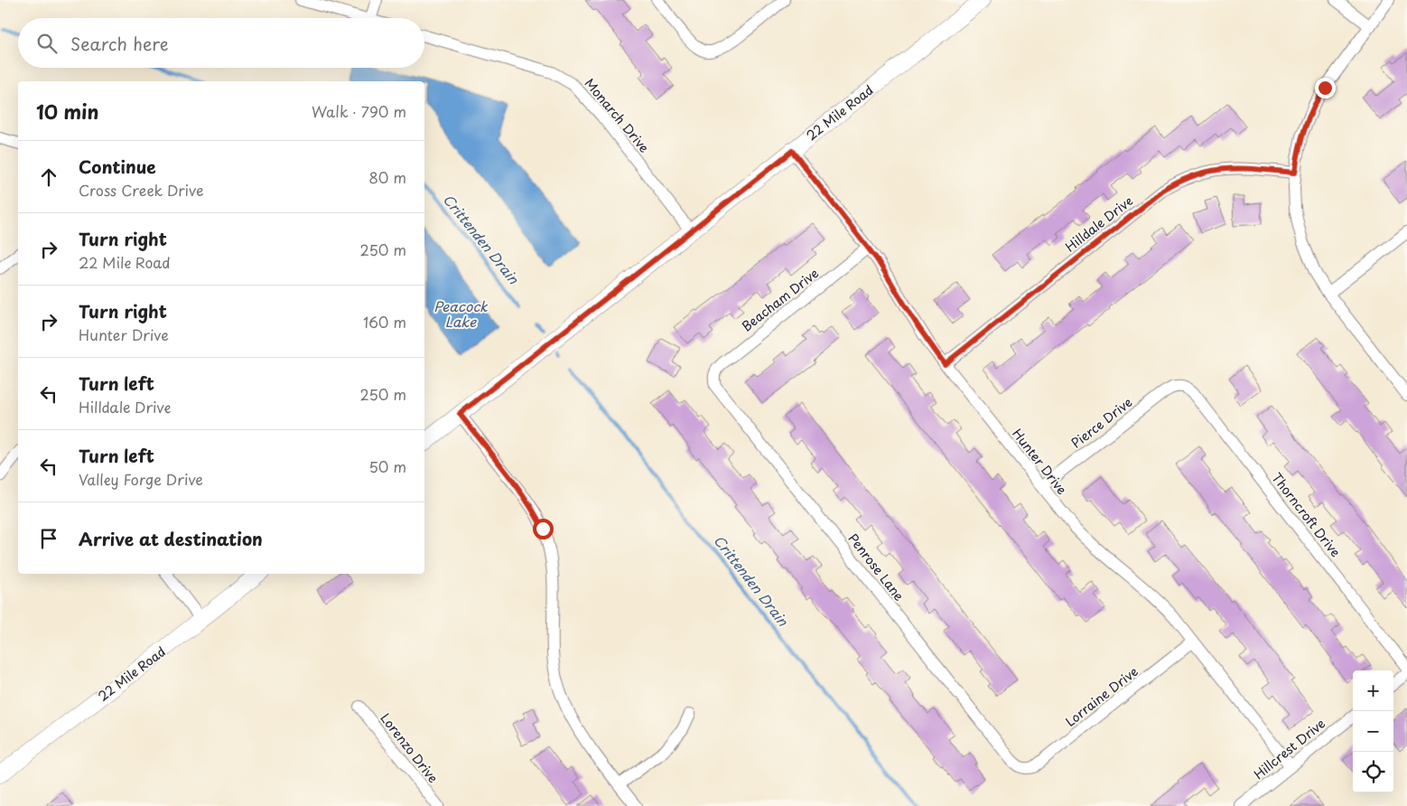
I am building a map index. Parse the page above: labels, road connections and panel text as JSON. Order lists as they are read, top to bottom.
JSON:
{
  "streets": {
    "street": [
      "22 Mile Road",
      "Monarch Drive",
      "Hilldale Drive",
      "Beacham Drive",
      "Pierce Drive",
      "Hunter Drive",
      "Thorncroft Drive",
      "Penrose Lane",
      "Lorraine Drive",
      "Lorenzo Drive",
      "Hillcrest Drive"
    ]
  },
  "crossings": [
    ["22 Mile Road", "Monarch Drive"],
    ["22 Mile Road", "Hunter Drive"],
    ["Hilldale Drive", "Hunter Drive"],
    ["Beacham Drive", "Hunter Drive"],
    ["Beacham Drive", "Penrose Lane"],
    ["Pierce Drive", "Hunter Drive"],
    ["Pierce Drive", "Thorncroft Drive"],
    ["Hunter Drive", "Lorraine Drive"],
    ["Hunter Drive", "Hillcrest Drive"],
    ["Penrose Lane", "Lorraine Drive"]
  ],
  "water": ["Crittenden Drain", "Peacock Lake"],
  "page": {
    "search": "Search here",
    "heading": ["10 min", "Walk · 790 m"],
    "list": [
      ["Continue", "Cross Creek Drive", "80 m"],
      ["Turn right", "22 Mile Road", "250 m"],
      ["Turn right", "Hunter Drive", "160 m"],
      ["Turn left", "Hilldale Drive", "250 m"],
      ["Turn left", "Valley Forge Drive", "50 m"],
      "Arrive at destination"
    ],
    "map_buttons": ["+", "−"]
  }
}
